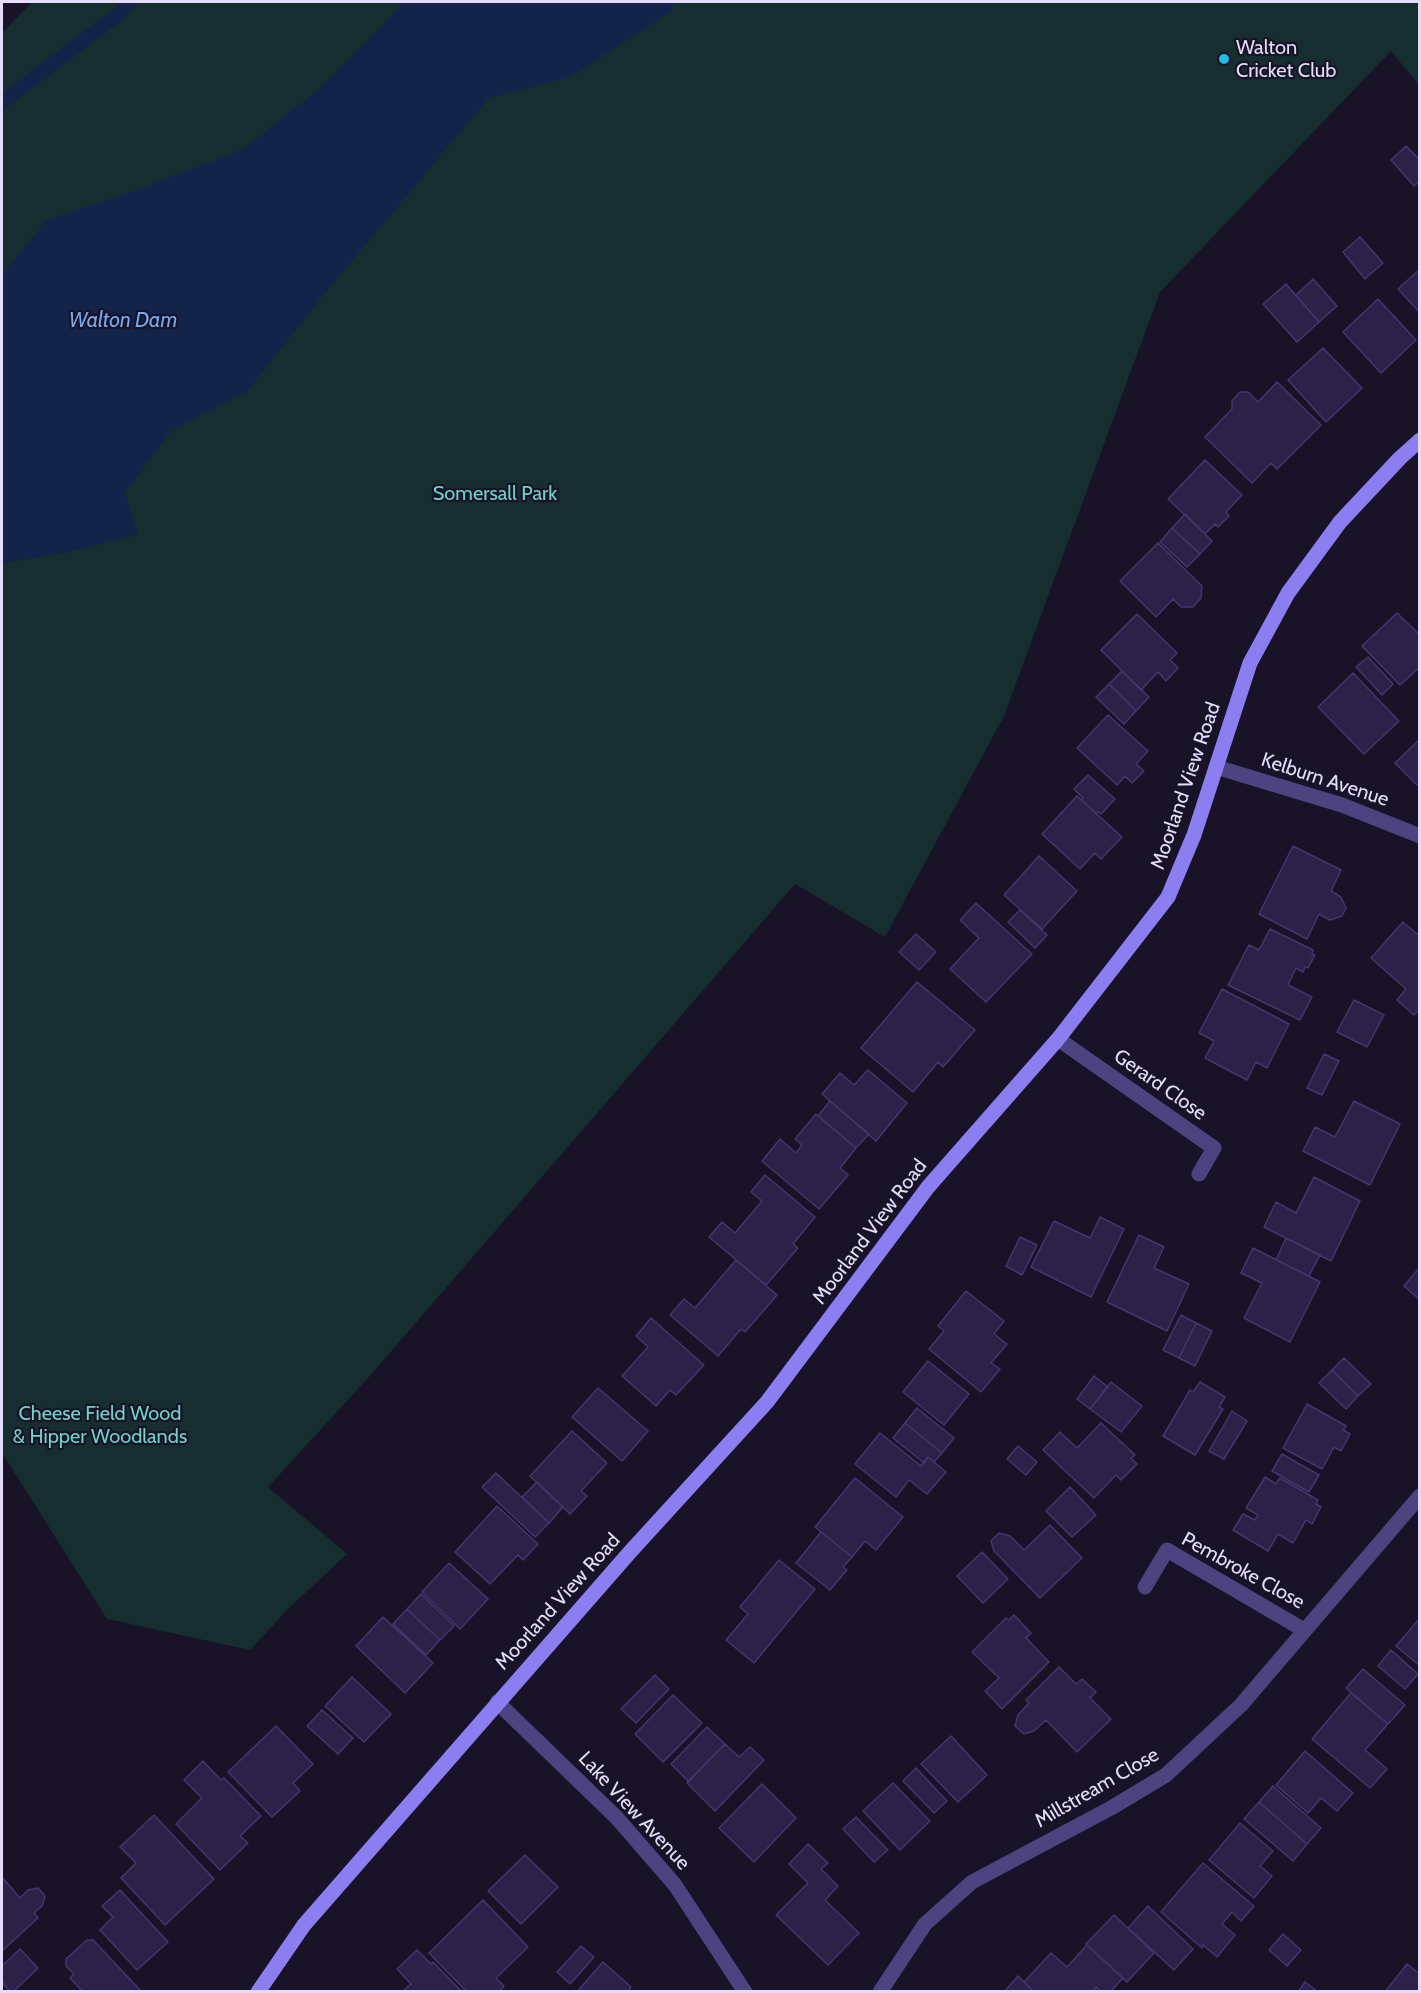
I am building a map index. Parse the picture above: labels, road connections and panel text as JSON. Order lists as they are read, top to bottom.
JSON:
{
  "streets": {
    "street": [
      "Kelburn Avenue",
      "Moorland View Road",
      "Gerard Close",
      "Pembroke Close",
      "Millstream Close",
      "Lake View Avenue"
    ]
  },
  "crossings": [
    ["Kelburn Avenue", "Moorland View Road"],
    ["Moorland View Road", "Gerard Close"],
    ["Moorland View Road", "Lake View Avenue"],
    ["Pembroke Close", "Millstream Close"]
  ],
  "water": ["Walton Dam"],
  "parks": ["Somersall Park", "Cheese Field Wood & Hipper Woodlands"],
  "places": ["Walton Cricket Club"]
}
